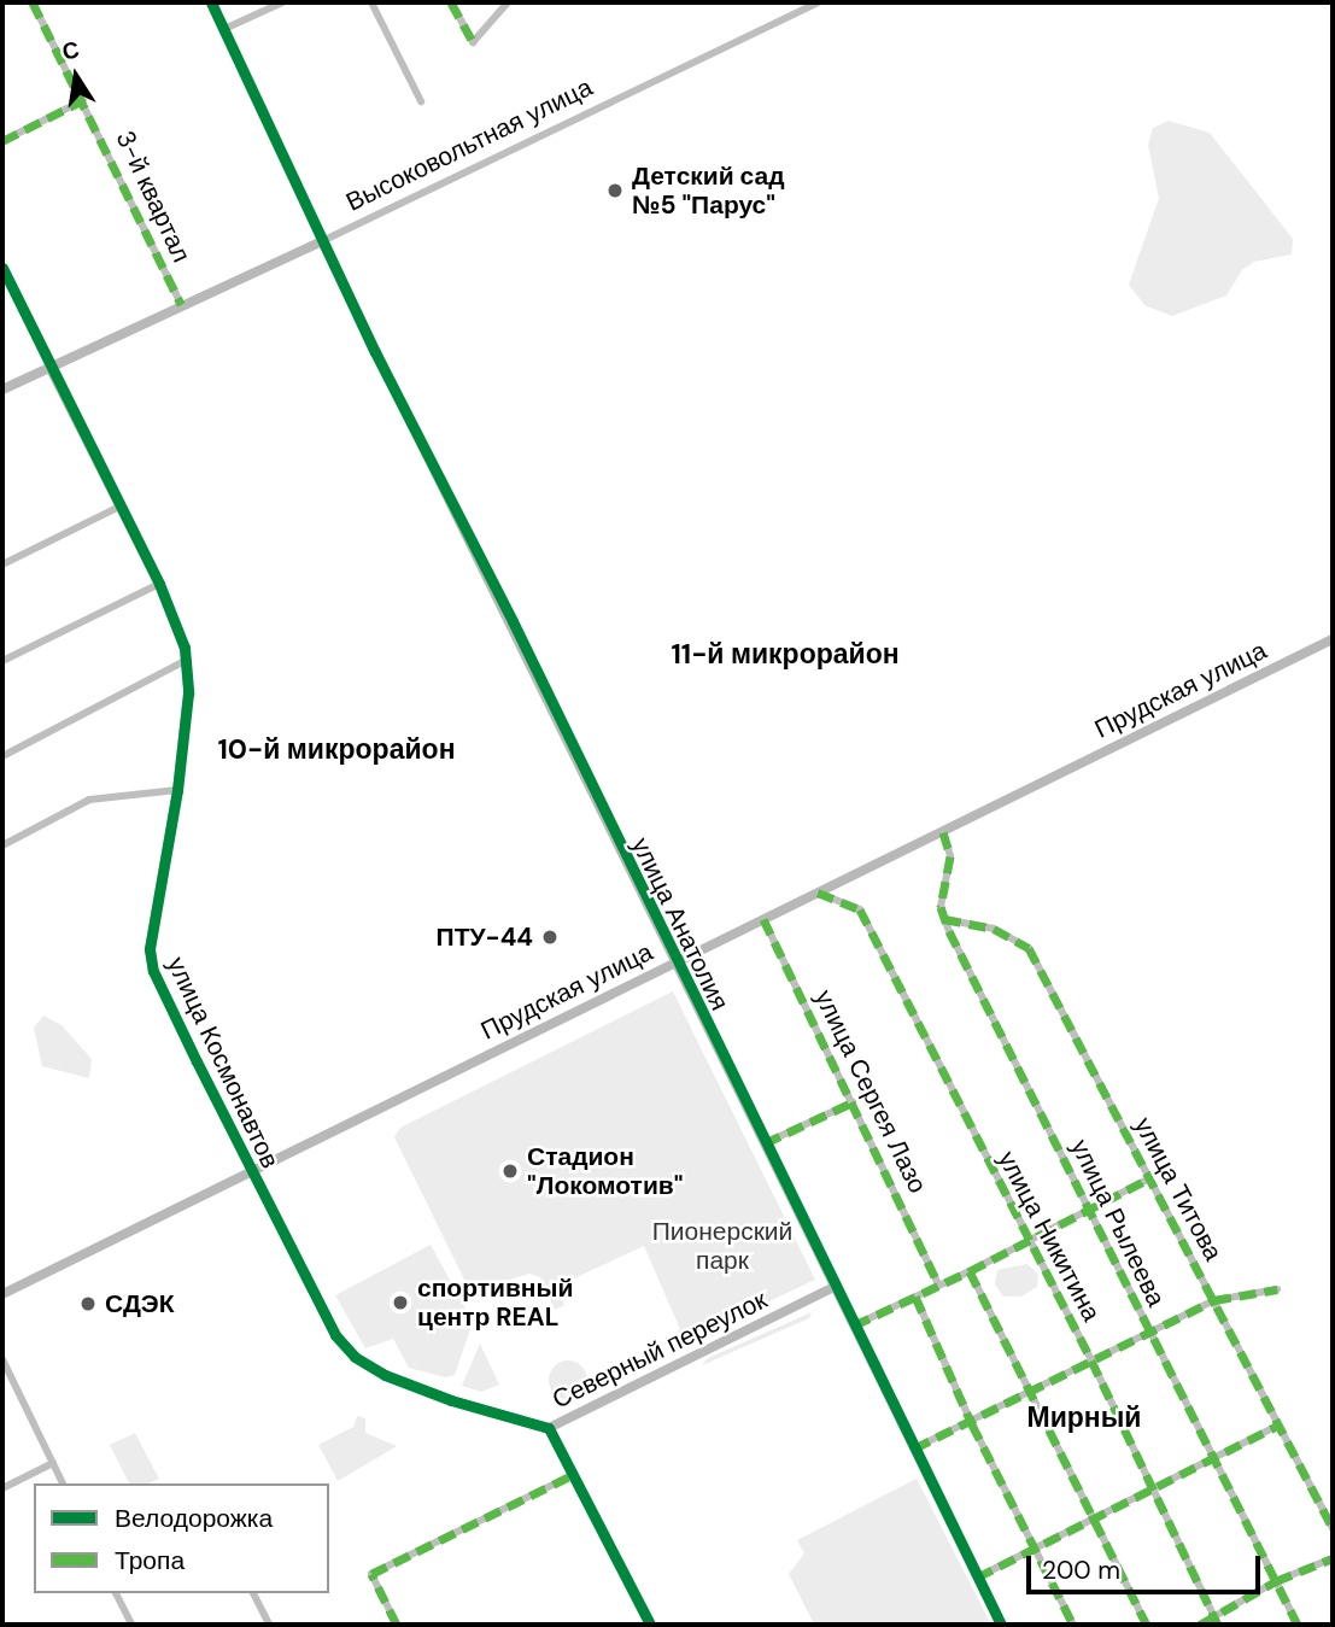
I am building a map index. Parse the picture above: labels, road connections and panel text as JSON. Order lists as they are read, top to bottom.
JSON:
{
  "streets": {
    "street": [
      "Высоковольтная улица",
      "3-й квартал",
      "Прудская улица",
      "улица Анатолия",
      "улица Космонавтов",
      "улица Сергея Лазо",
      "улица Титова",
      "улица Рылеева",
      "улица Никитина",
      "Северный переулок"
    ]
  },
  "crossings": [
    ["Высоковольтная улица", "3-й квартал"],
    ["Высоковольтная улица", "улица Анатолия"],
    ["Высоковольтная улица", "улица Космонавтов"],
    ["Прудская улица", "улица Анатолия"],
    ["Прудская улица", "улица Космонавтов"],
    ["Прудская улица", "улица Сергея Лазо"],
    ["Прудская улица", "улица Рылеева"],
    ["Прудская улица", "улица Никитина"],
    ["улица Анатолия", "Северный переулок"],
    ["улица Космонавтов", "Северный переулок"],
    ["улица Титова", "улица Рылеева"]
  ],
  "districts": ["11-й микрорайон", "10-й микрорайон", "Мирный"],
  "parks": ["Пионерский парк"],
  "places": [
    "Детский сад №5 \"Парус\"",
    "ПТУ-44",
    "Стадион \"Локомотив\"",
    "спортивный центр REAL",
    "СДЭК"
  ],
  "legend": ["Велодорожка", "Тропа"],
  "scale_bar": "200 m",
  "north": "top"
}
